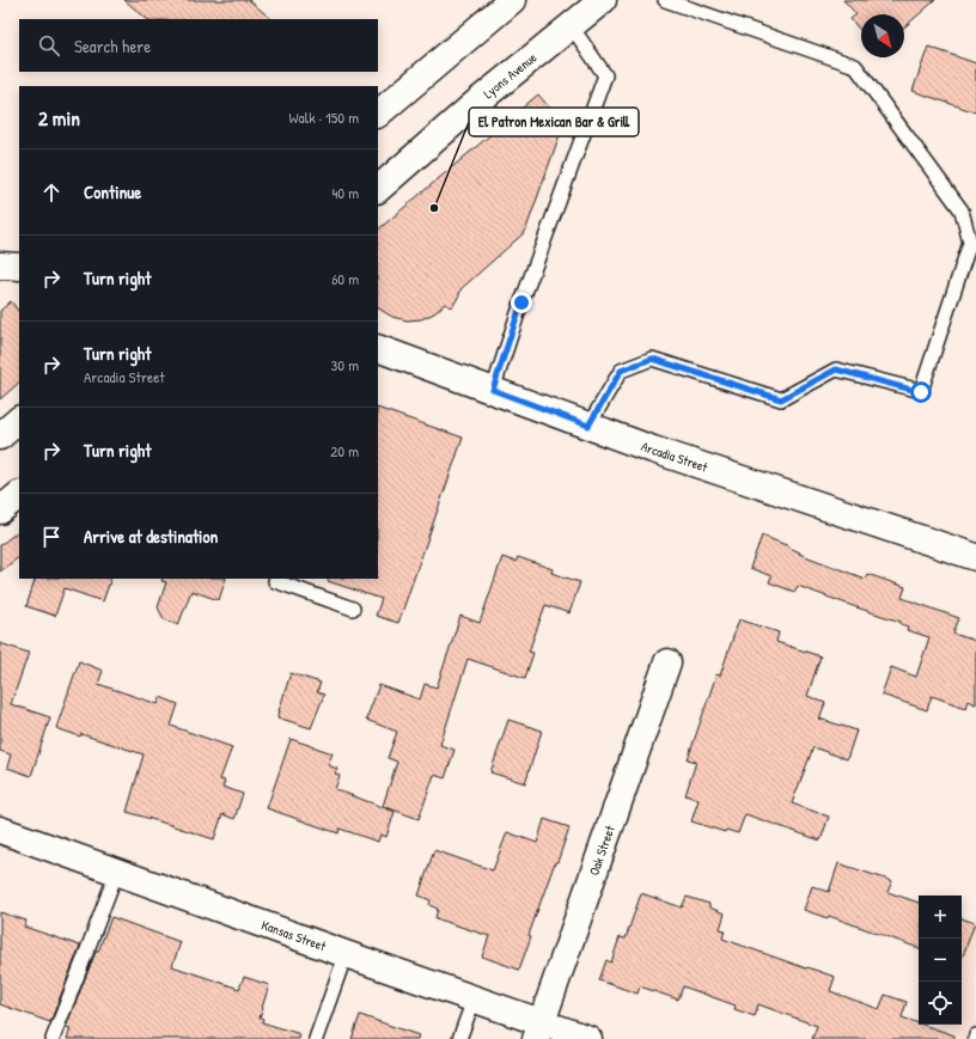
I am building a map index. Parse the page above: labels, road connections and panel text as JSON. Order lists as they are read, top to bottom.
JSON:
{
  "streets": {
    "street": [
      "Lyons Avenue",
      "Arcadia Street",
      "Oak Street",
      "Kansas Street"
    ]
  },
  "crossings": [
    ["Oak Street", "Kansas Street"]
  ],
  "places": ["El Patron Mexican Bar & Grill"],
  "north": "bottom right",
  "page": {
    "search": "Search here",
    "heading": ["2 min", "Walk · 150 m"],
    "list": [
      ["Continue", "40 m"],
      ["Turn right", "60 m"],
      ["Turn right", "Arcadia Street", "30 m"],
      ["Turn right", "20 m"],
      "Arrive at destination"
    ],
    "map_buttons": ["+", "−"]
  }
}
